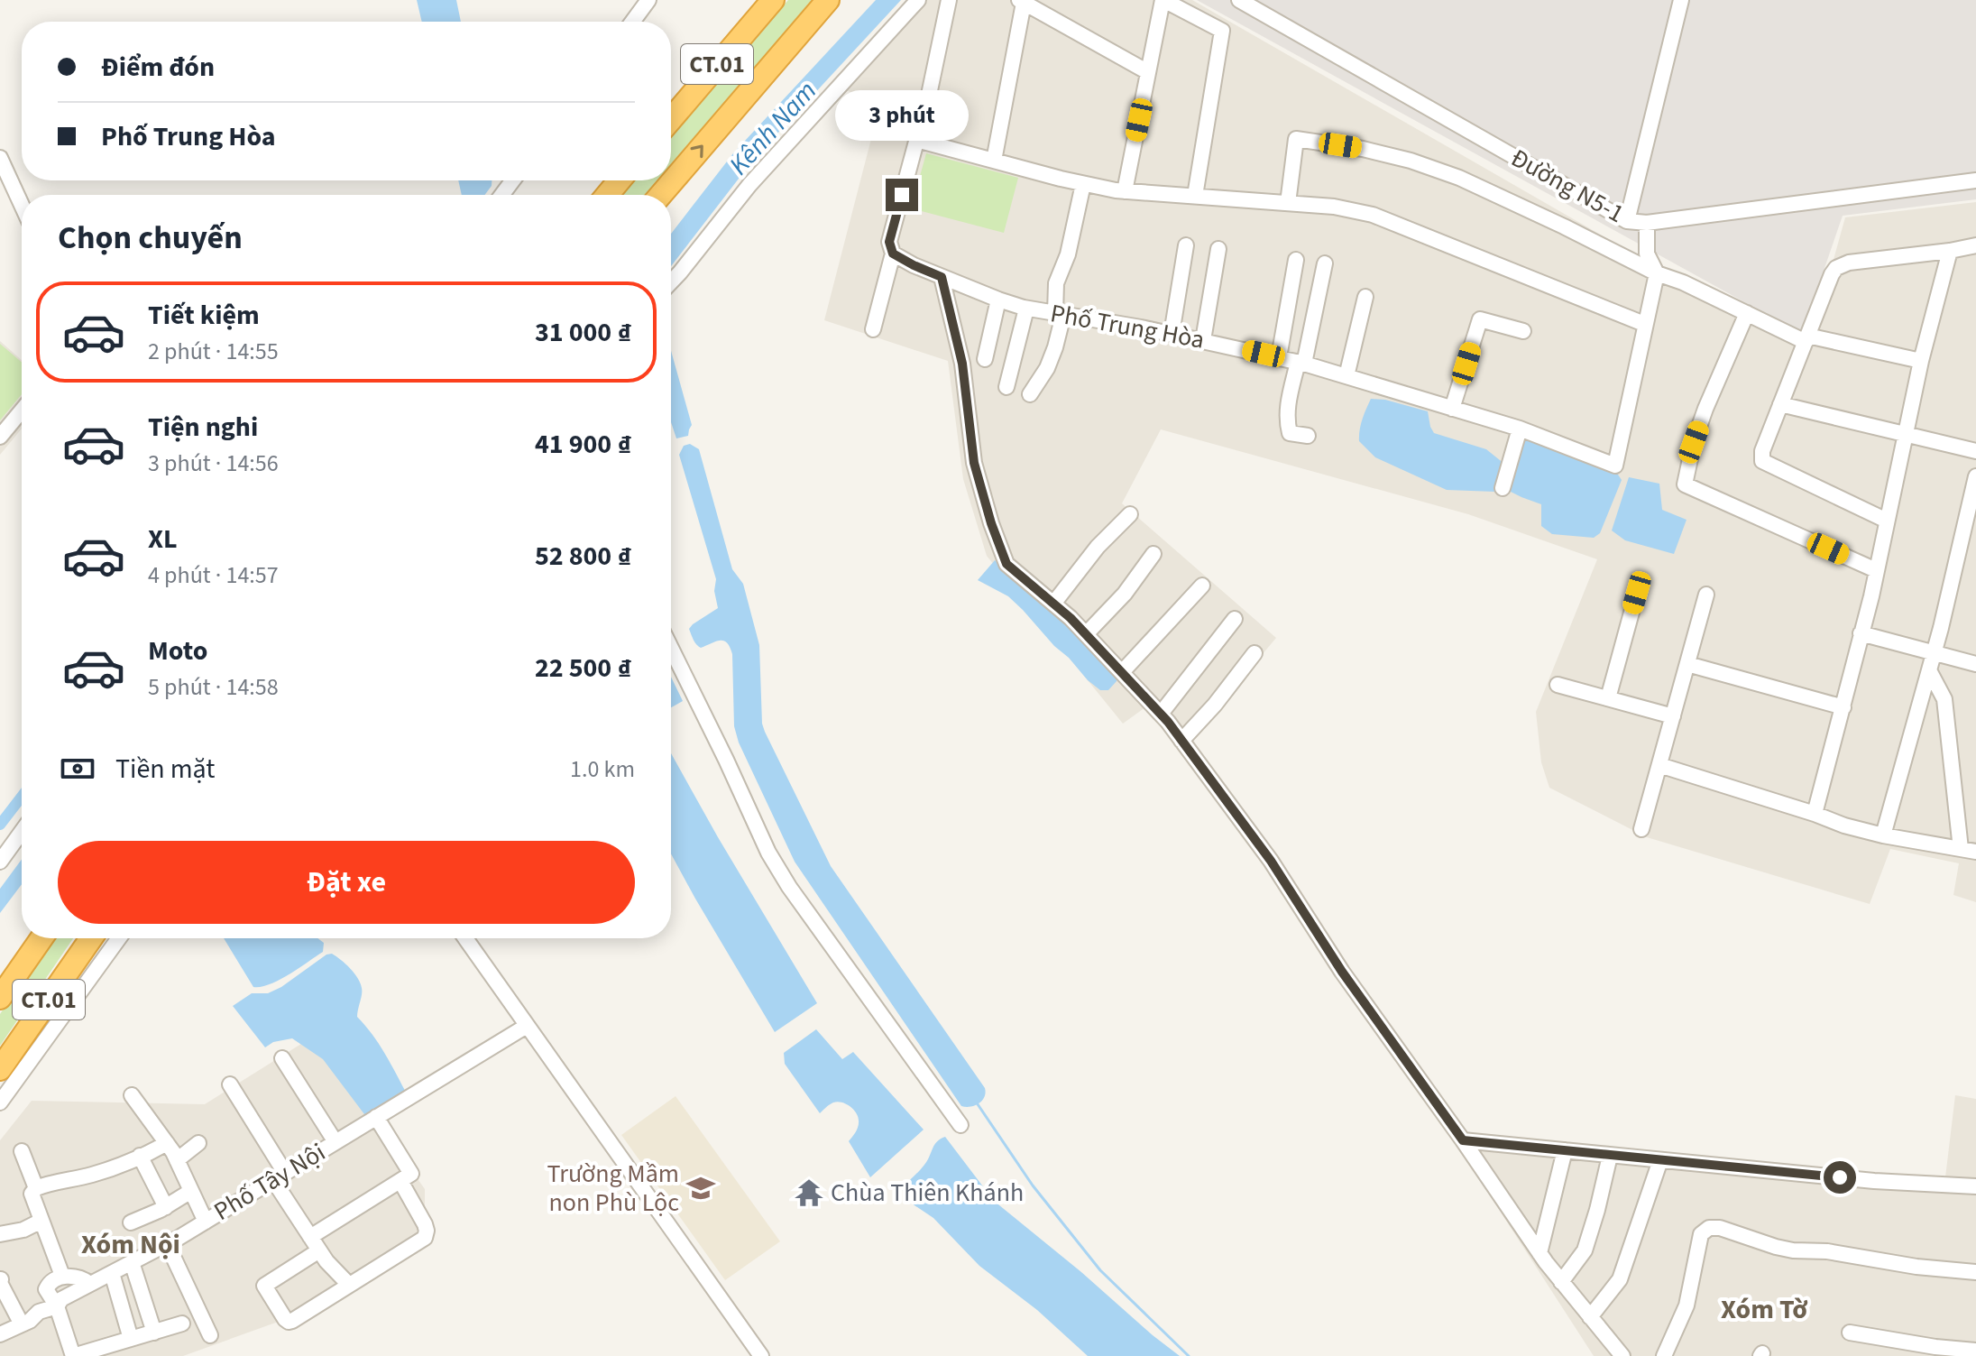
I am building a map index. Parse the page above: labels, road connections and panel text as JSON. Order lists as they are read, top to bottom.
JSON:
{
  "streets": {
    "highway": ["CT.01"],
    "street": ["Đường N5-1", "Phố Trung Hòa", "Phố Tây Nội"]
  },
  "districts": ["Xóm Nội", "Xóm Tờ"],
  "water": ["Kênh Nam"],
  "places": {
    "school or university": ["Trường Mầm non Phù Lộc"],
    "temple": ["Chùa Thiên Khánh"]
  },
  "page": {
    "banner": ["Điểm đón", "Phố Trung Hòa"],
    "bubble": "3 phút",
    "heading": "Chọn chuyến",
    "list": [
      {
        "name": "Tiết kiệm",
        "note": "2 phút · 14:55",
        "value": "31 000 ₫"
      },
      {
        "name": "Tiện nghi",
        "note": "3 phút · 14:56",
        "value": "41 900 ₫"
      },
      {
        "name": "XL",
        "note": "4 phút · 14:57",
        "value": "52 800 ₫"
      },
      {
        "name": "Moto",
        "note": "5 phút · 14:58",
        "value": "22 500 ₫"
      }
    ],
    "pay": ["Tiền mặt", "1.0 km"],
    "buttons": "Đặt xe"
  }
}
